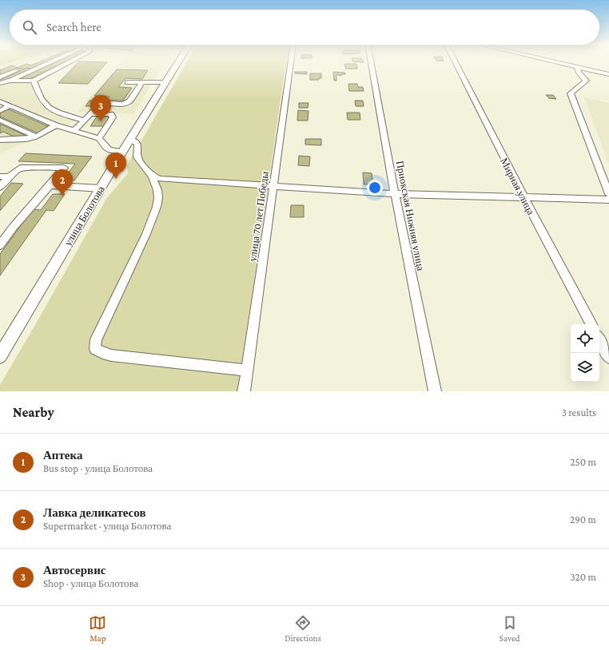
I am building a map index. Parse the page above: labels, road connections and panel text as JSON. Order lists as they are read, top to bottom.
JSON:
{
  "streets": {
    "main road": ["улица Болотова"],
    "street": ["Мирная улица", "Приокская Нижняя улица", "улица 70 лет Победы"]
  },
  "page": {
    "search": "Search here",
    "pins": ["3", "1", "2"],
    "heading": ["Nearby", "3 results"],
    "list": [
      {
        "mark": "1",
        "name": "Аптека",
        "note": "Bus stop · улица Болотова",
        "value": "250 m"
      },
      {
        "mark": "2",
        "name": "Лавка деликатесов",
        "note": "Supermarket · улица Болотова",
        "value": "290 m"
      },
      {
        "mark": "3",
        "name": "Автосервис",
        "note": "Shop · улица Болотова",
        "value": "320 m"
      }
    ],
    "nav": ["Map", "Directions", "Saved"]
  }
}
